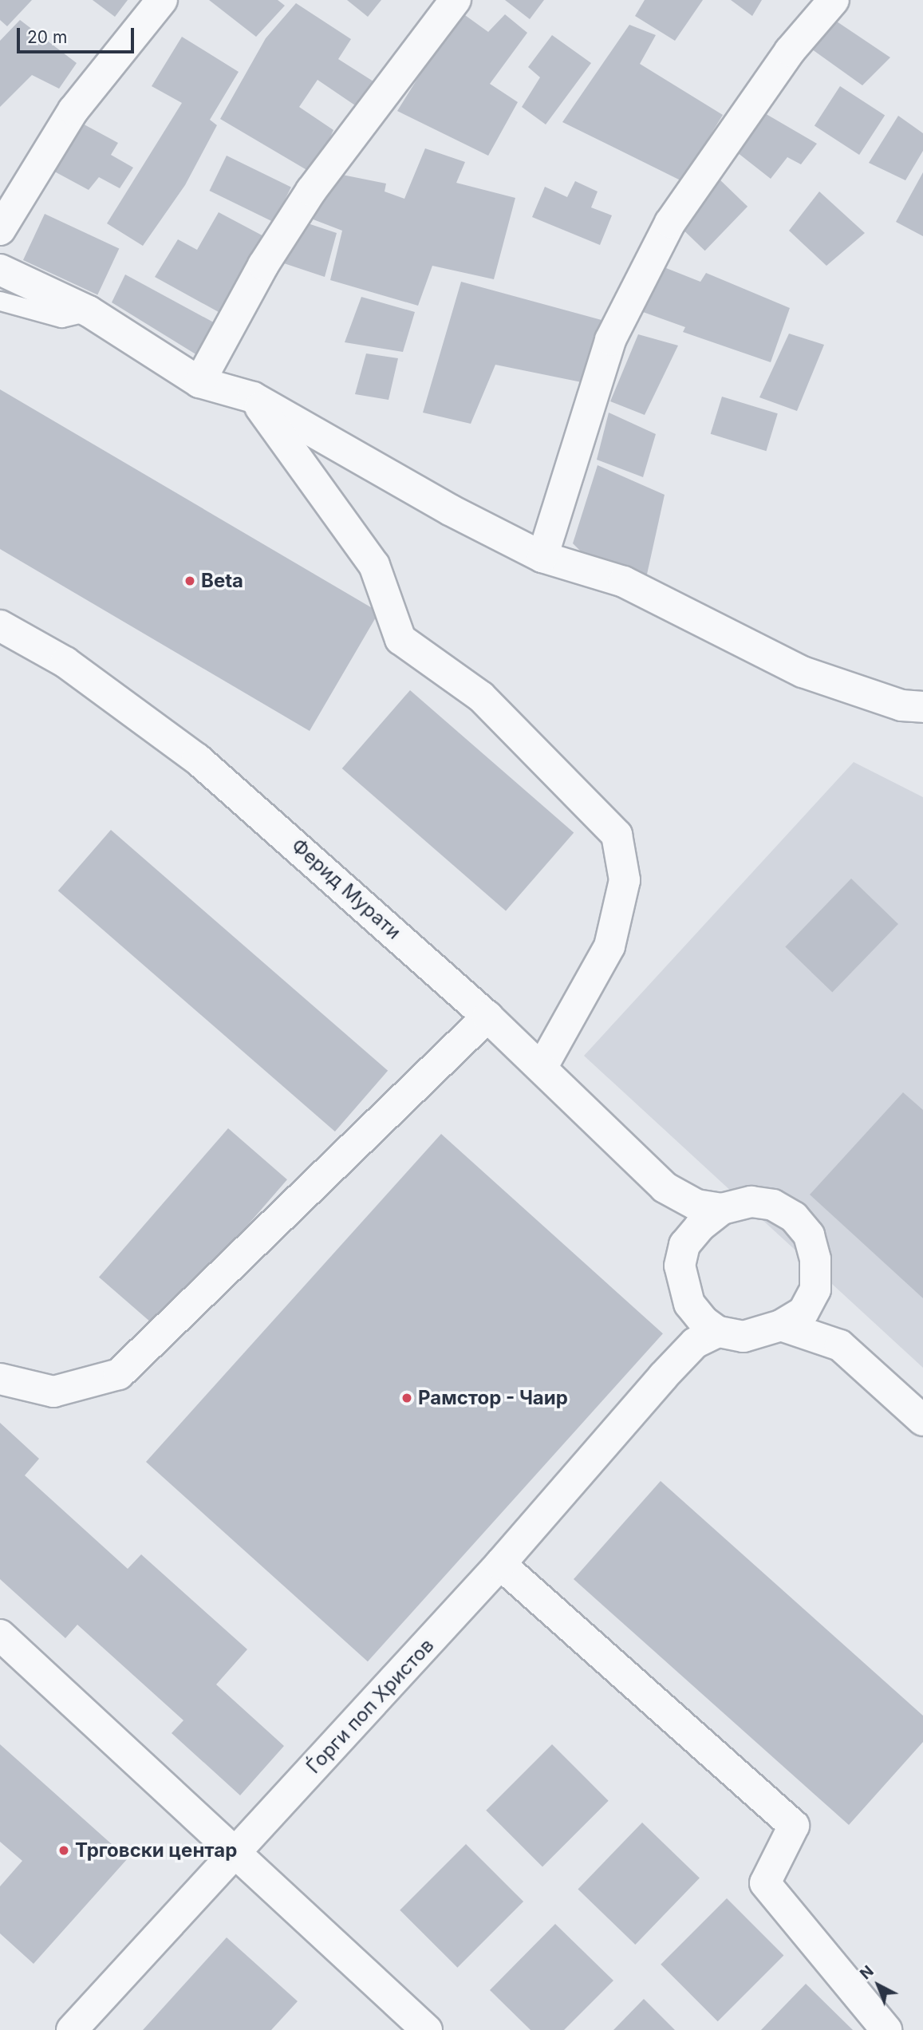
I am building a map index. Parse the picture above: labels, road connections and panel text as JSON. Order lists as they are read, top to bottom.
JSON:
{
  "streets": {
    "street": ["Ферид Мурати", "Ѓорги поп Христов"]
  },
  "crossings": [
    ["Ферид Мурати", "Ѓорги поп Христов"]
  ],
  "places": ["Beta", "Рамстор - Чаир", "Трговски центар"],
  "scale_bar": "20 m",
  "north": "top left"
}
